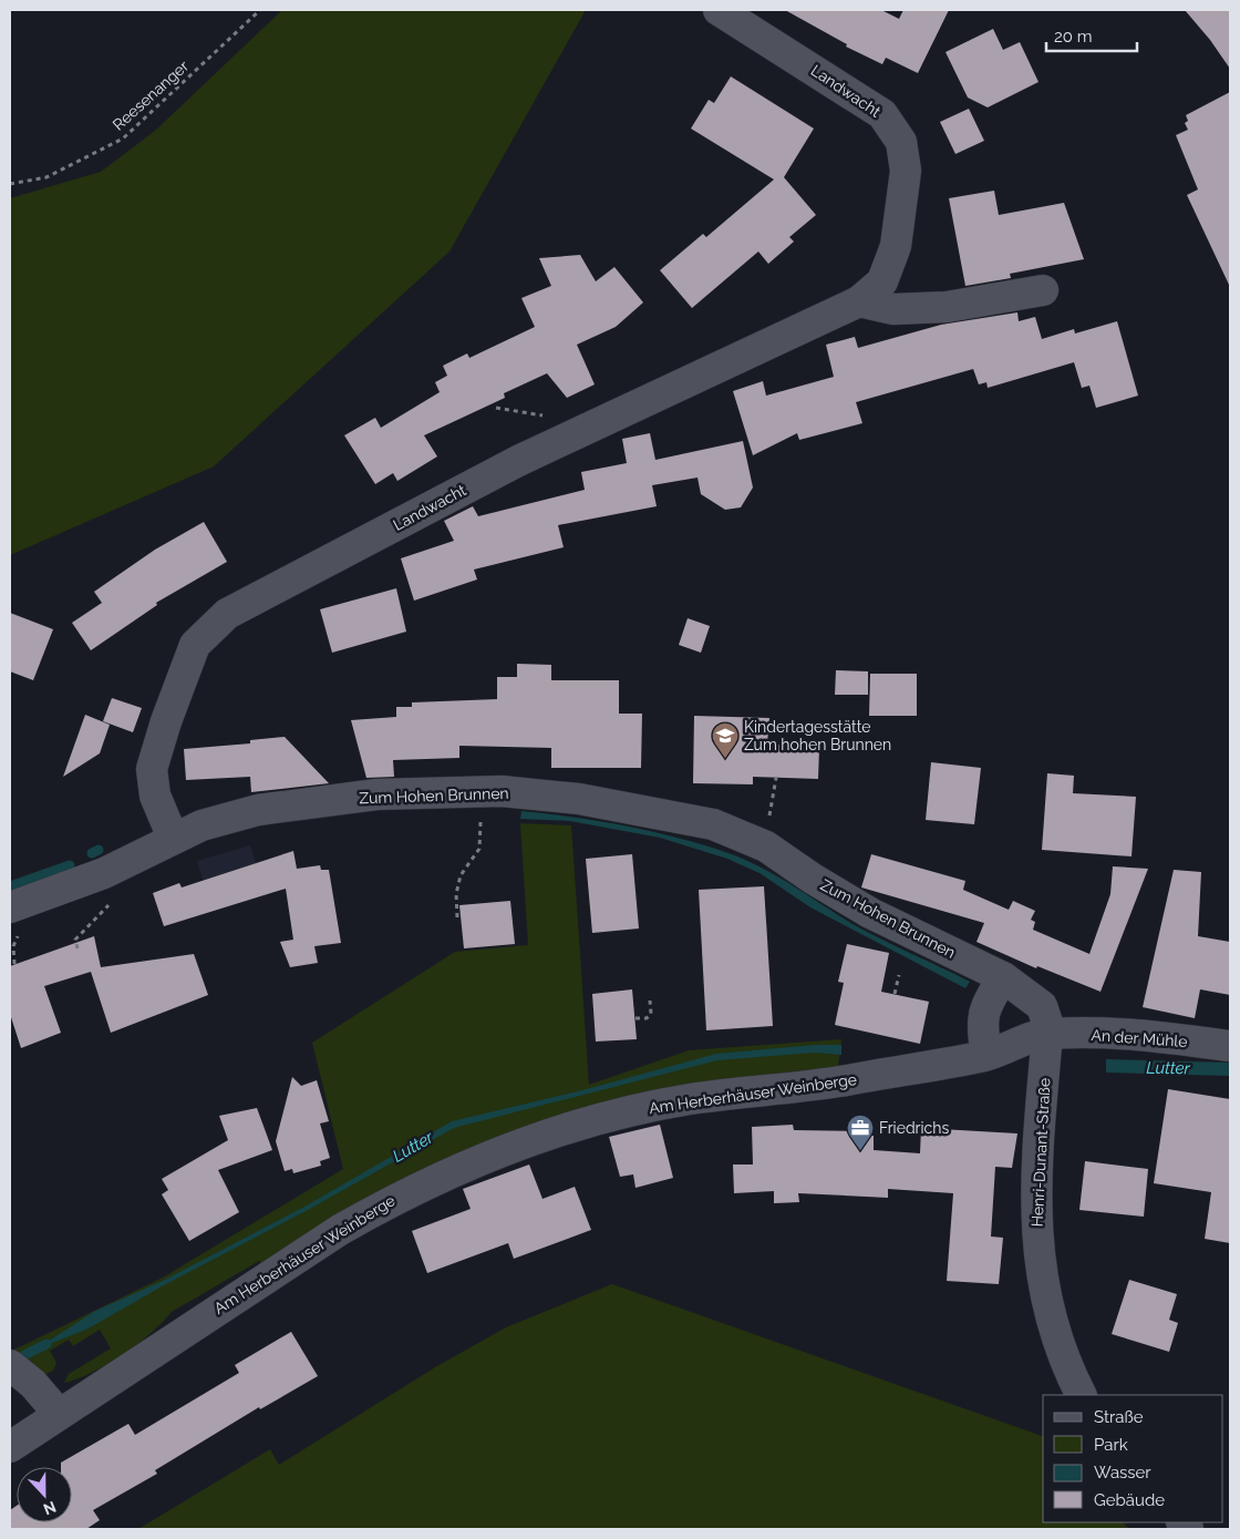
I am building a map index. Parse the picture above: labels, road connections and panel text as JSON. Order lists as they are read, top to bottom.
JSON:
{
  "streets": {
    "street": [
      "Landwacht",
      "Zum Hohen Brunnen",
      "An der Mühle",
      "Am Herberhäuser Weinberge",
      "Henri-Dunant-Straße"
    ],
    "path": ["Reesenanger"]
  },
  "crossings": [
    ["Landwacht", "Zum Hohen Brunnen"],
    ["Zum Hohen Brunnen", "An der Mühle"],
    ["Zum Hohen Brunnen", "Am Herberhäuser Weinberge"],
    ["Zum Hohen Brunnen", "Henri-Dunant-Straße"],
    ["An der Mühle", "Am Herberhäuser Weinberge"],
    ["An der Mühle", "Henri-Dunant-Straße"],
    ["Am Herberhäuser Weinberge", "Henri-Dunant-Straße"]
  ],
  "water": ["Lutter"],
  "places": {
    "school or university": ["Kindertagesstätte Zum hohen Brunnen"],
    "office": ["Friedrichs"]
  },
  "legend": [
    "Straße",
    "Park",
    "Wasser",
    "Gebäude"
  ],
  "scale_bar": "20 m",
  "north": "bottom"
}
